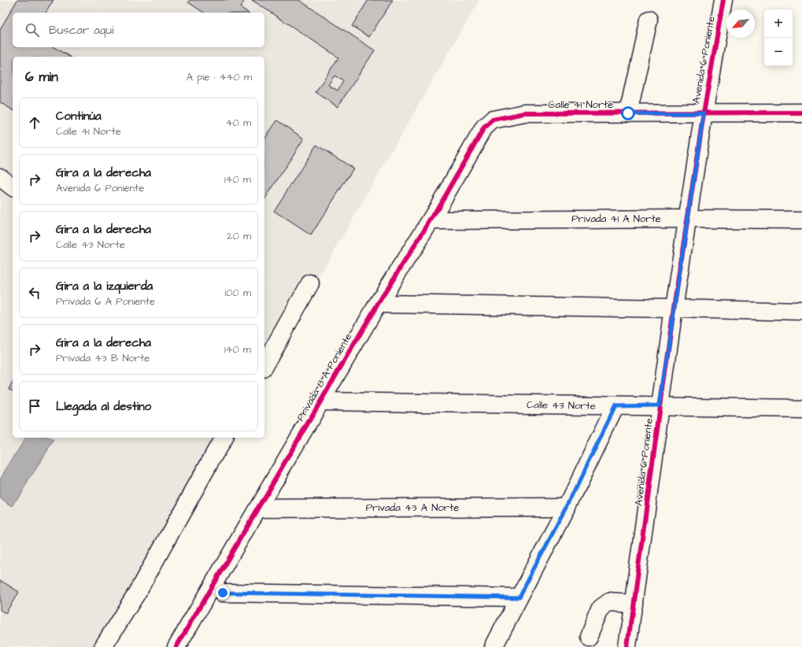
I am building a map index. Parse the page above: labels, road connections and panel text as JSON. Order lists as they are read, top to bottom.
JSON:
{
  "streets": {
    "street": [
      "Avenida 6 Poniente",
      "Calle 41 Norte",
      "Privada 41 A Norte",
      "Privada 8 A Poniente",
      "Calle 43 Norte",
      "Privada 43 A Norte"
    ]
  },
  "crossings": [
    ["Avenida 6 Poniente", "Calle 41 Norte"],
    ["Avenida 6 Poniente", "Privada 41 A Norte"],
    ["Avenida 6 Poniente", "Calle 43 Norte"],
    ["Calle 41 Norte", "Privada 8 A Poniente"],
    ["Privada 41 A Norte", "Privada 8 A Poniente"],
    ["Privada 8 A Poniente", "Calle 43 Norte"],
    ["Privada 8 A Poniente", "Privada 43 A Norte"]
  ],
  "north": "bottom left",
  "page": {
    "map_buttons": ["+", "−"],
    "search": "Buscar aquí",
    "heading": ["6 min", "A pie · 440 m"],
    "list": [
      ["Continúa", "Calle 41 Norte", "40 m"],
      ["Gira a la derecha", "Avenida 6 Poniente", "140 m"],
      ["Gira a la derecha", "Calle 43 Norte", "20 m"],
      ["Gira a la izquierda", "Privada 6 A Poniente", "100 m"],
      ["Gira a la derecha", "Privada 43 B Norte", "140 m"],
      "Llegada al destino"
    ]
  }
}
